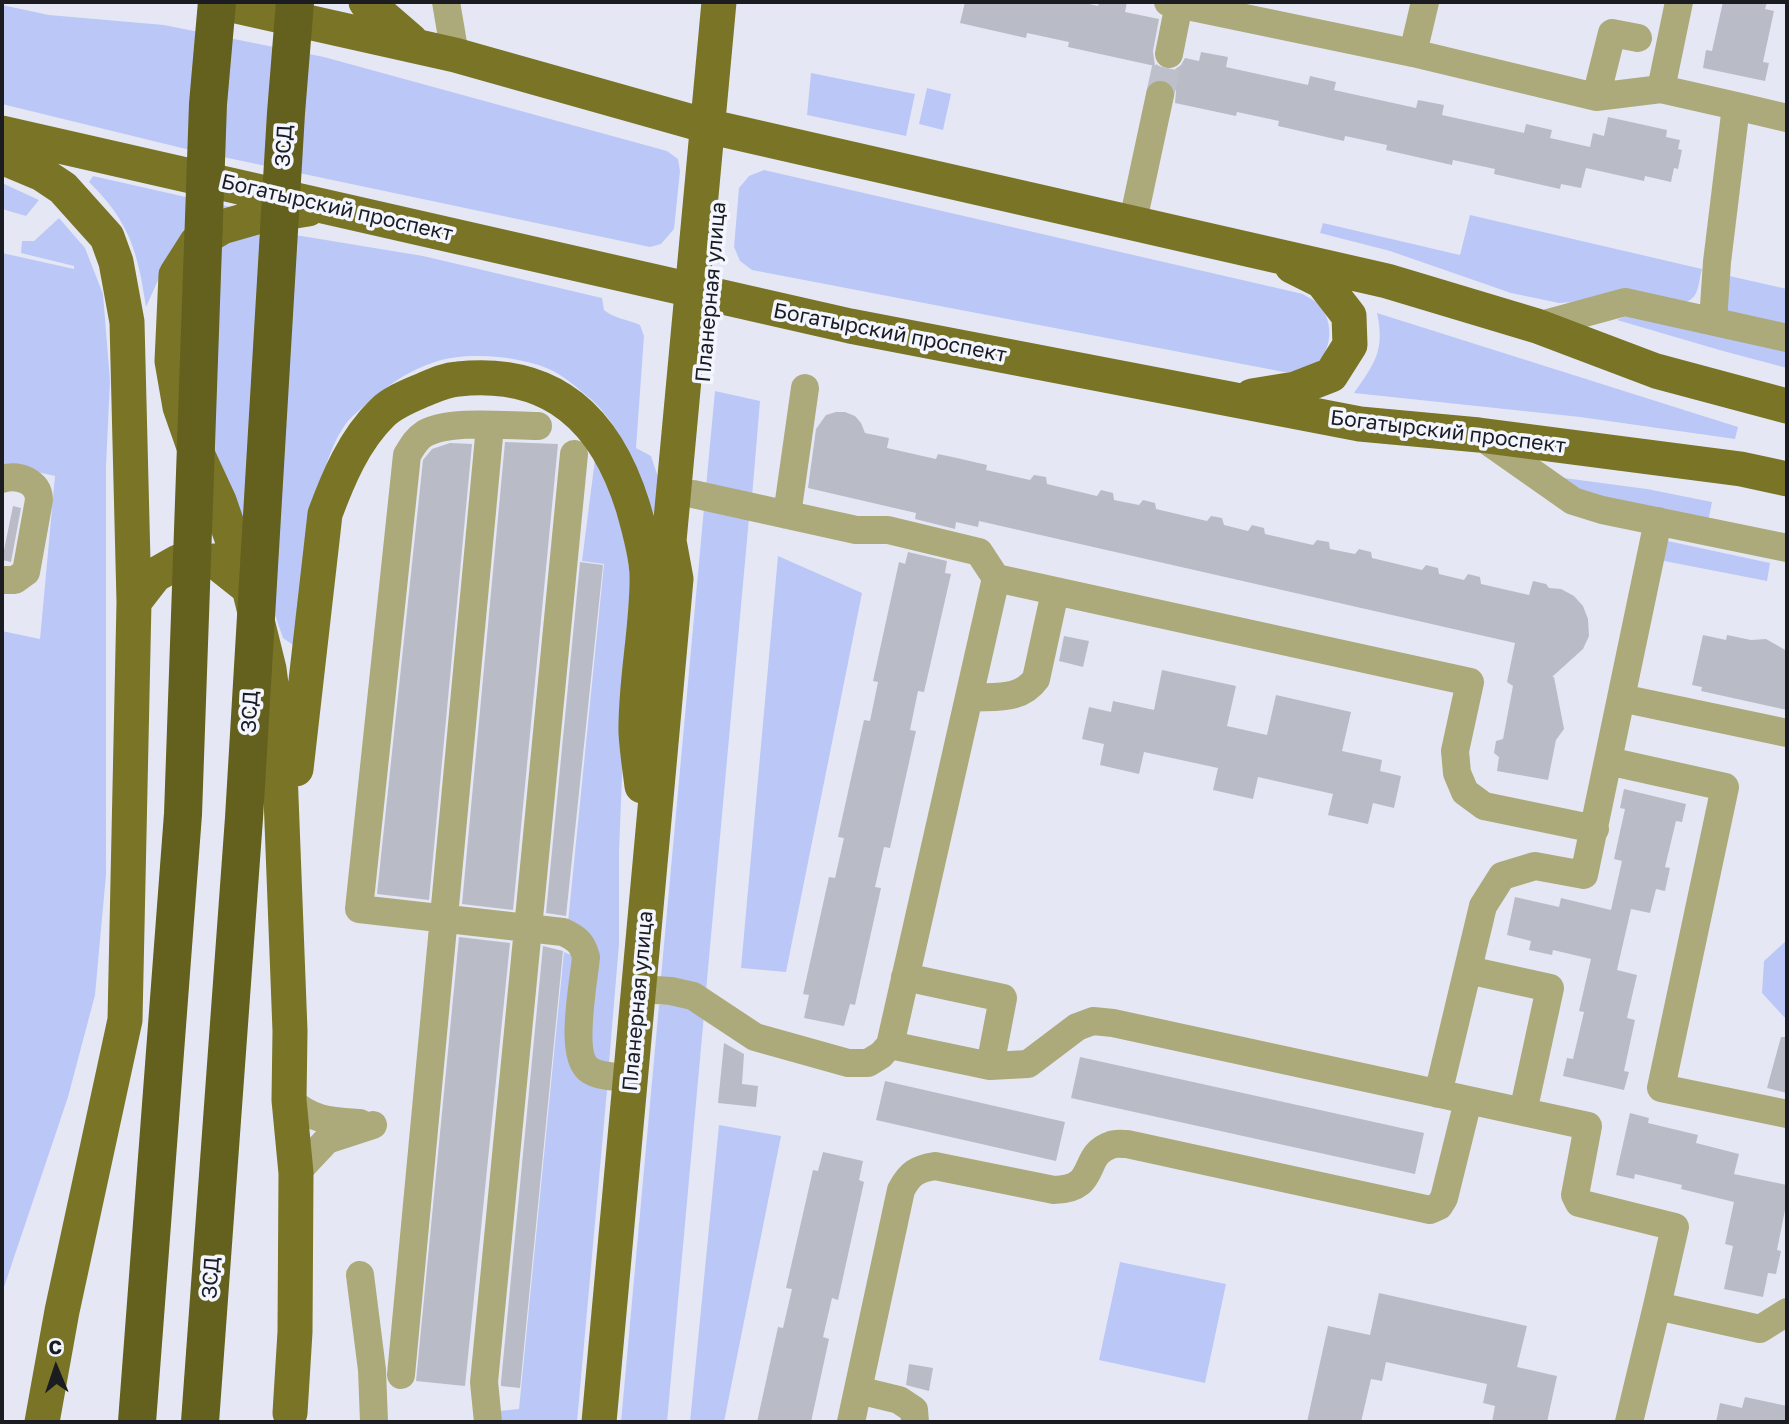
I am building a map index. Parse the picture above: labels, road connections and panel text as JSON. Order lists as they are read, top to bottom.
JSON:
{
  "streets": {
    "highway": ["ЗСД"],
    "main road": ["Богатырский проспект", "Планерная улица"]
  },
  "crossings": [
    ["Богатырский проспект", "Планерная улица"]
  ],
  "north": "top"
}
